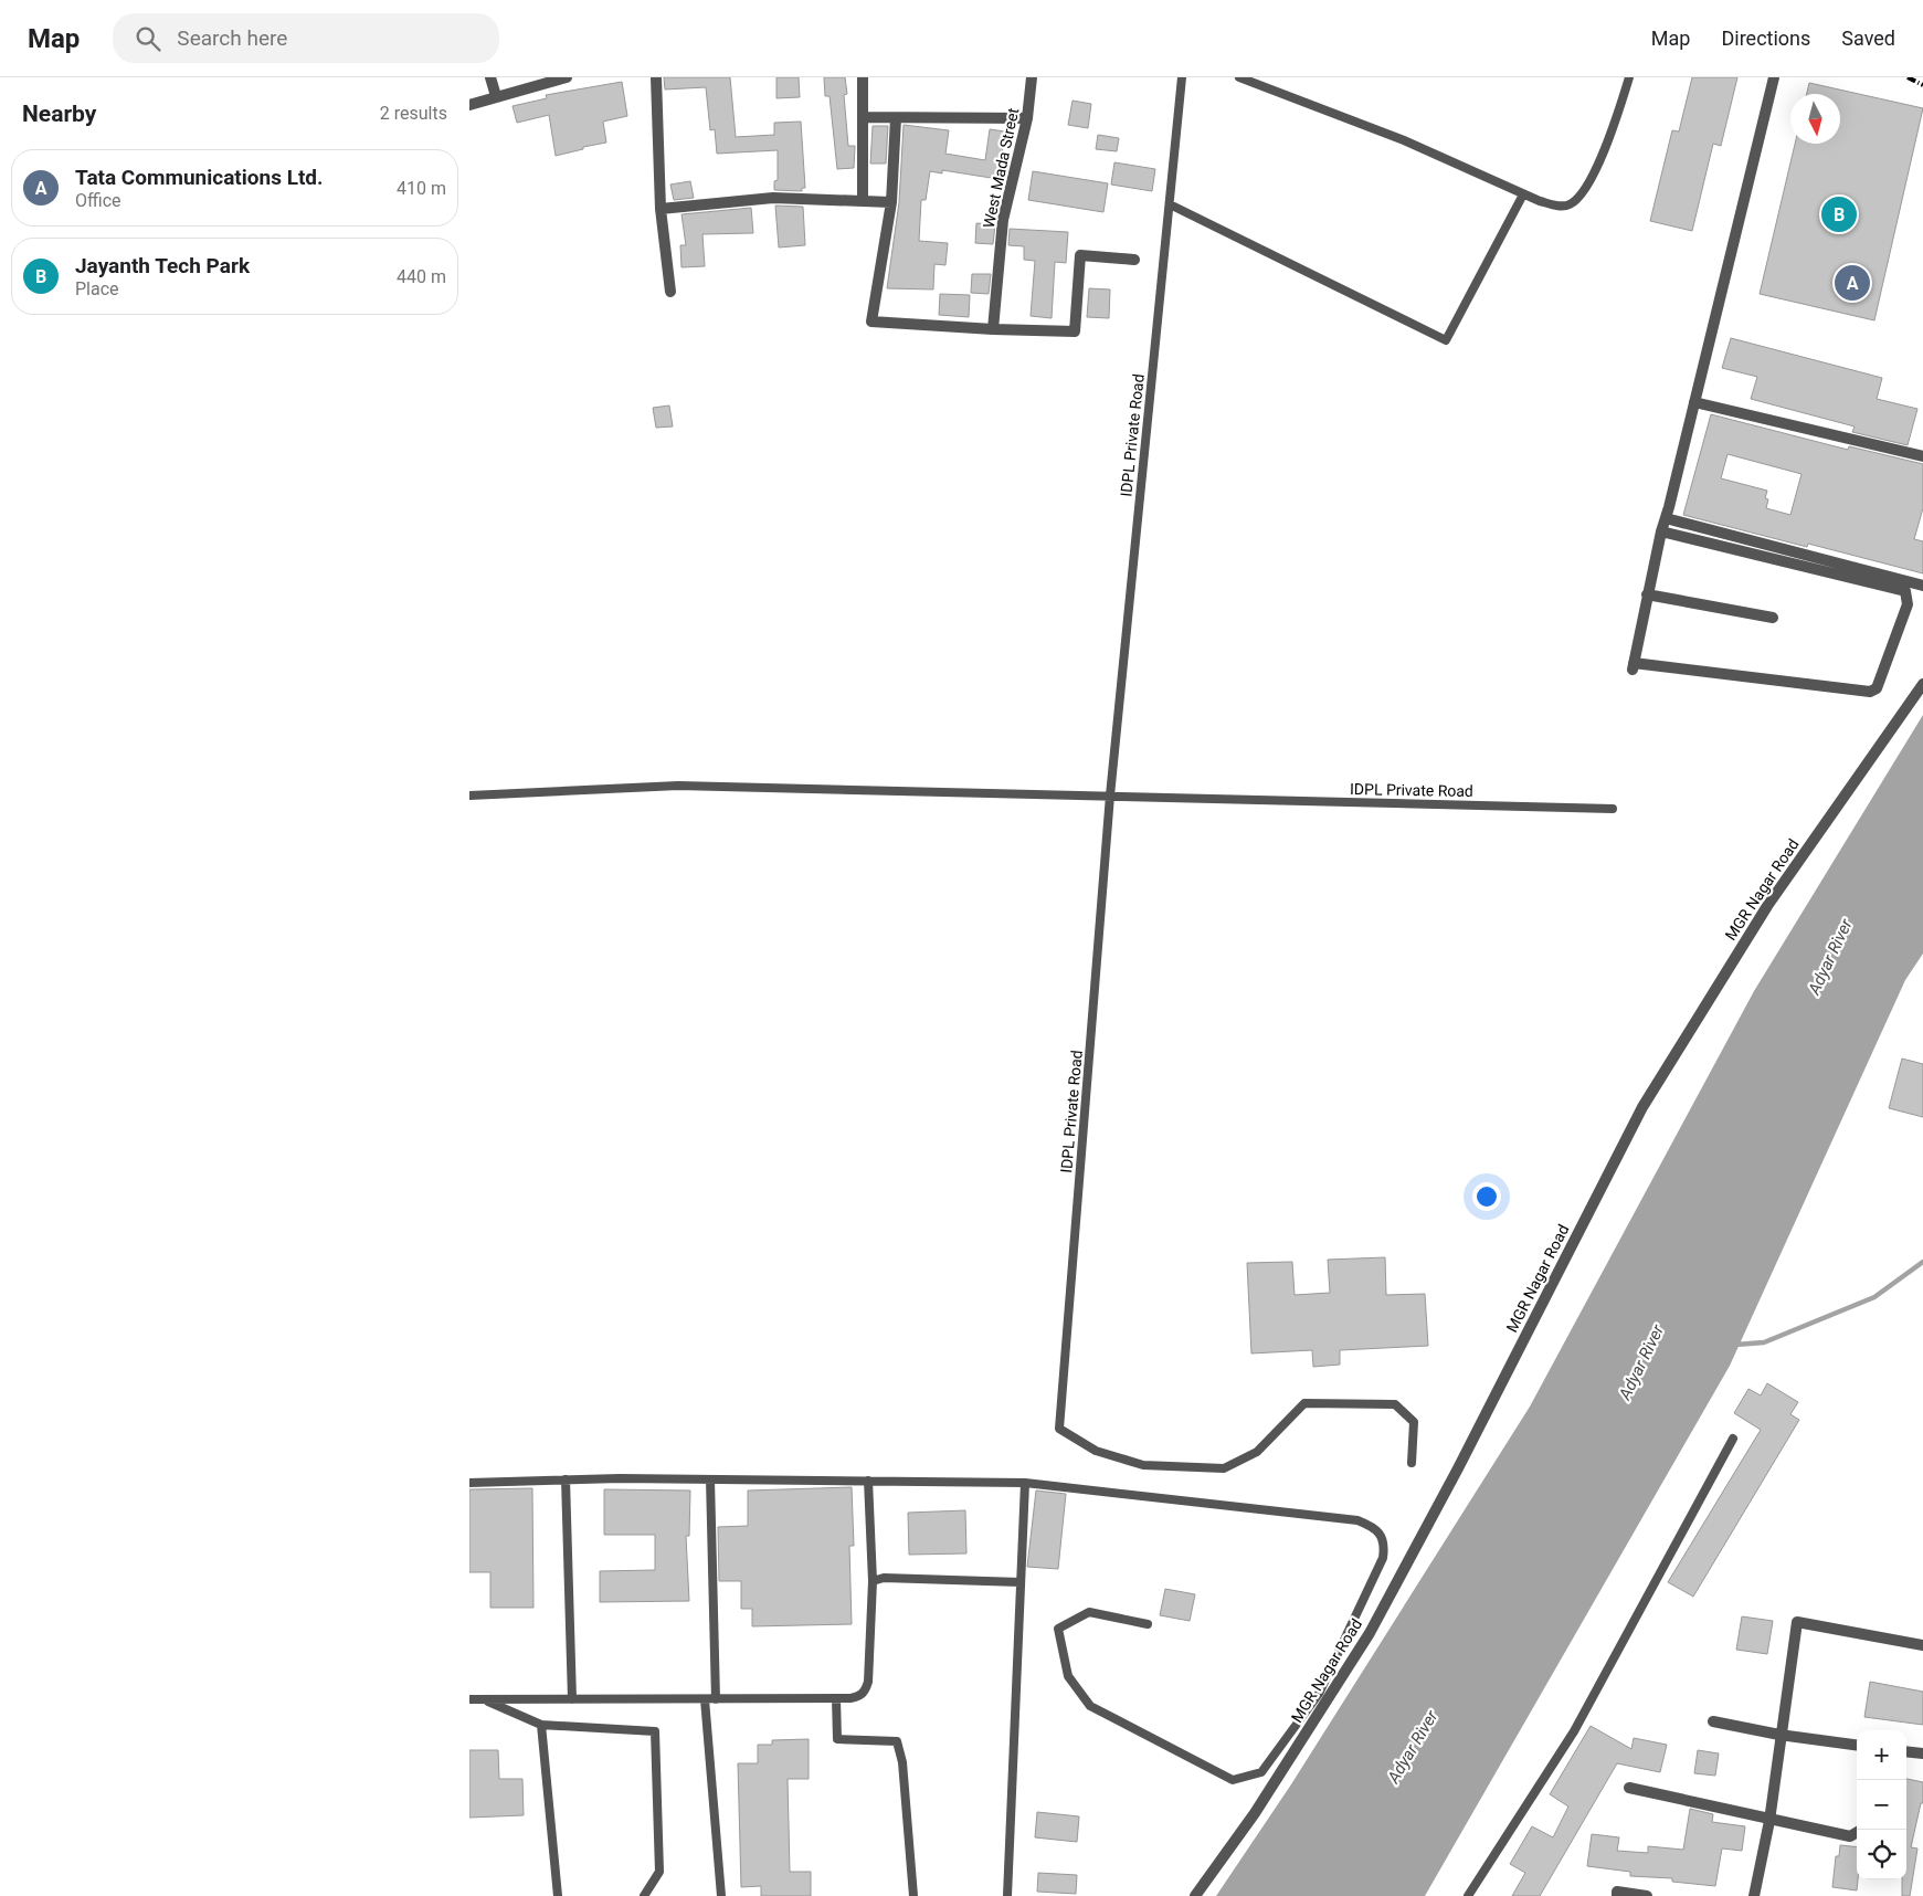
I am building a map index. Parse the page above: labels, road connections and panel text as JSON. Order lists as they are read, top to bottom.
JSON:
{
  "streets": {
    "street": ["West Mada Street", "MGR Nagar Road"],
    "lane": ["IDPL Private Road"]
  },
  "water": ["Adyar River"],
  "north": "bottom",
  "page": {
    "header": "Map",
    "search": "Search here",
    "nav": ["Map", "Directions", "Saved"],
    "heading": ["Nearby", "2 results"],
    "list": [
      {
        "mark": "A",
        "name": "Tata Communications Ltd.",
        "note": "Office",
        "value": "410 m"
      },
      {
        "mark": "B",
        "name": "Jayanth Tech Park",
        "note": "Place",
        "value": "440 m"
      }
    ],
    "pins": ["B", "A"],
    "map_buttons": ["+", "−"]
  }
}
